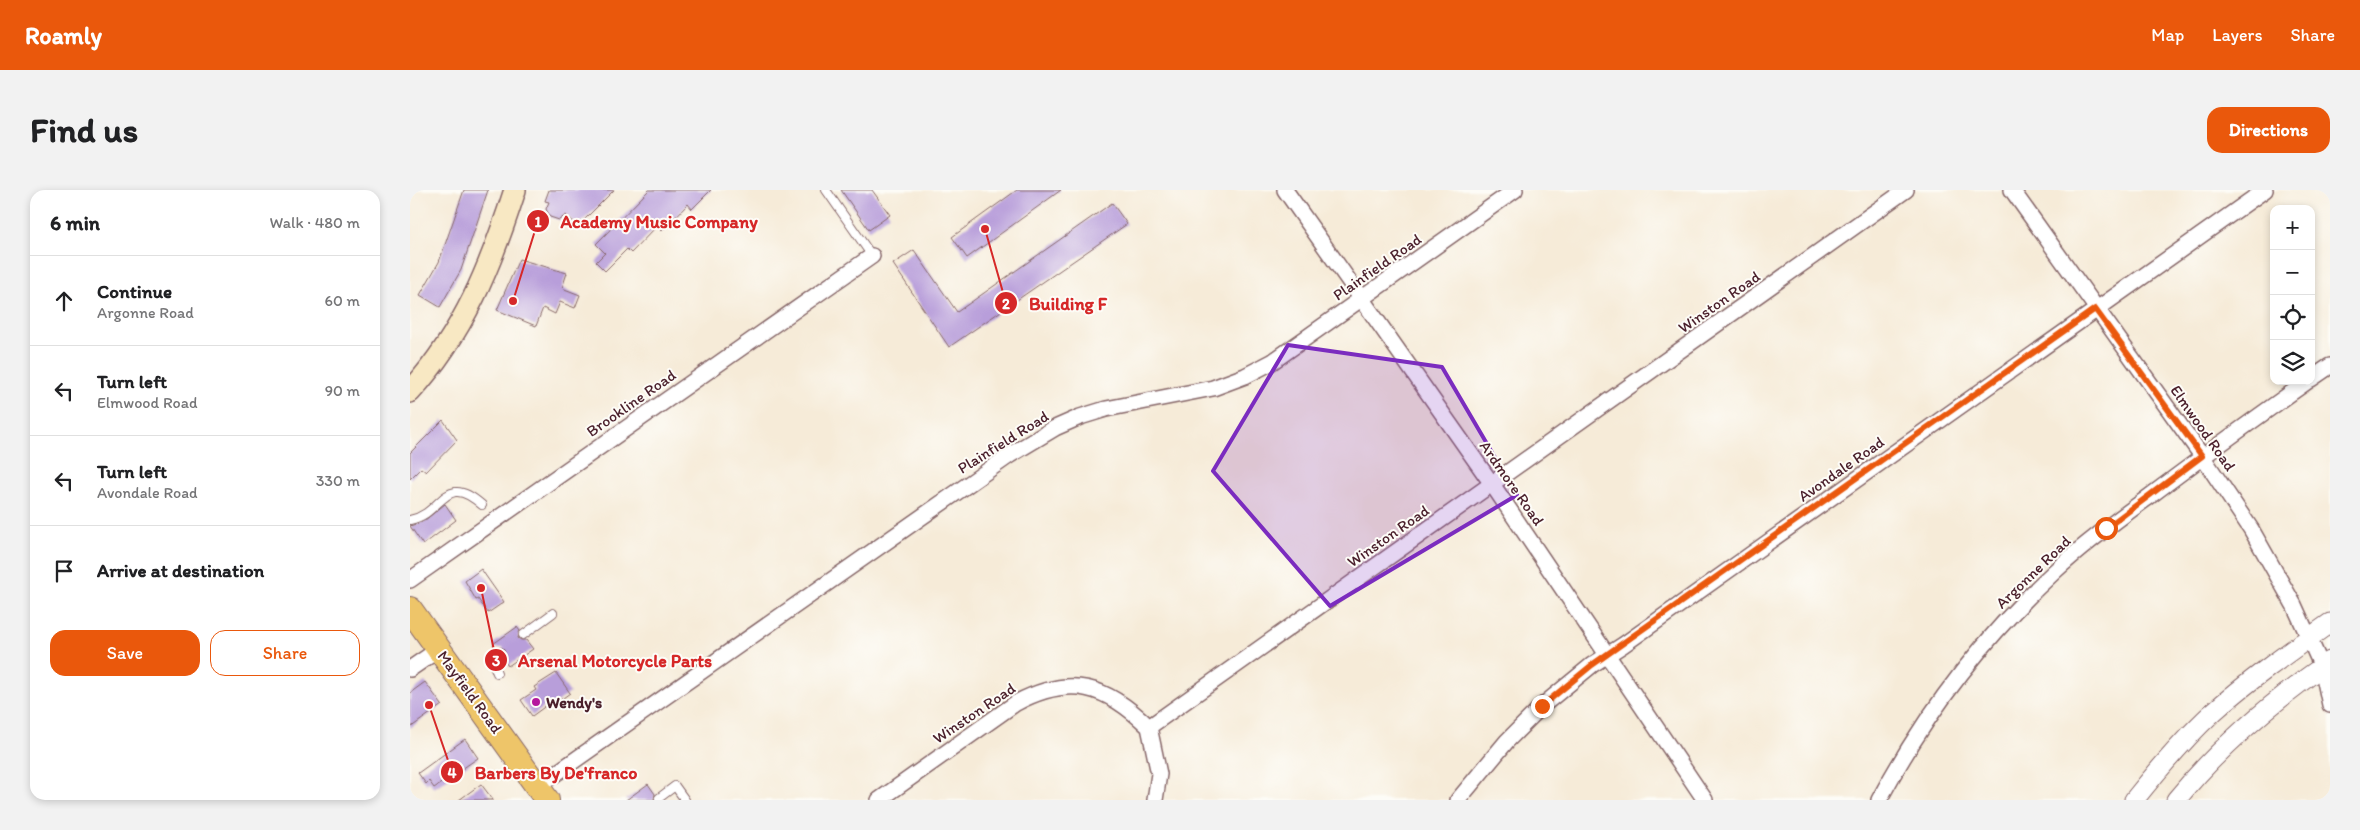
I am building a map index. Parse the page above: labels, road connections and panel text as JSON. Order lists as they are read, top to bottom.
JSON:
{
  "streets": {
    "main road": ["Mayfield Road"],
    "street": [
      "Plainfield Road",
      "Winston Road",
      "Brookline Road",
      "Elmwood Road",
      "Avondale Road",
      "Ardmore Road",
      "Argonne Road"
    ]
  },
  "crossings": [
    ["Plainfield Road", "Ardmore Road"],
    ["Plainfield Road", "Mayfield Road"],
    ["Winston Road", "Ardmore Road"],
    ["Elmwood Road", "Avondale Road"],
    ["Elmwood Road", "Argonne Road"],
    ["Avondale Road", "Ardmore Road"]
  ],
  "places": [
    "Building F",
    "Academy Music Company",
    "Arsenal Motorcycle Parts",
    "Wendy's",
    "Barbers By De'franco"
  ],
  "page": {
    "header": "Roamly",
    "nav": ["Map", "Layers", "Share"],
    "buttons": [
      "Directions",
      ["Save", "Share"]
    ],
    "title": "Find us",
    "heading": ["6 min", "Walk · 480 m"],
    "map_buttons": ["+", "−"],
    "list": [
      ["Continue", "Argonne Road", "60 m"],
      ["Turn left", "Elmwood Road", "90 m"],
      ["Turn left", "Avondale Road", "330 m"],
      "Arrive at destination"
    ]
  }
}
